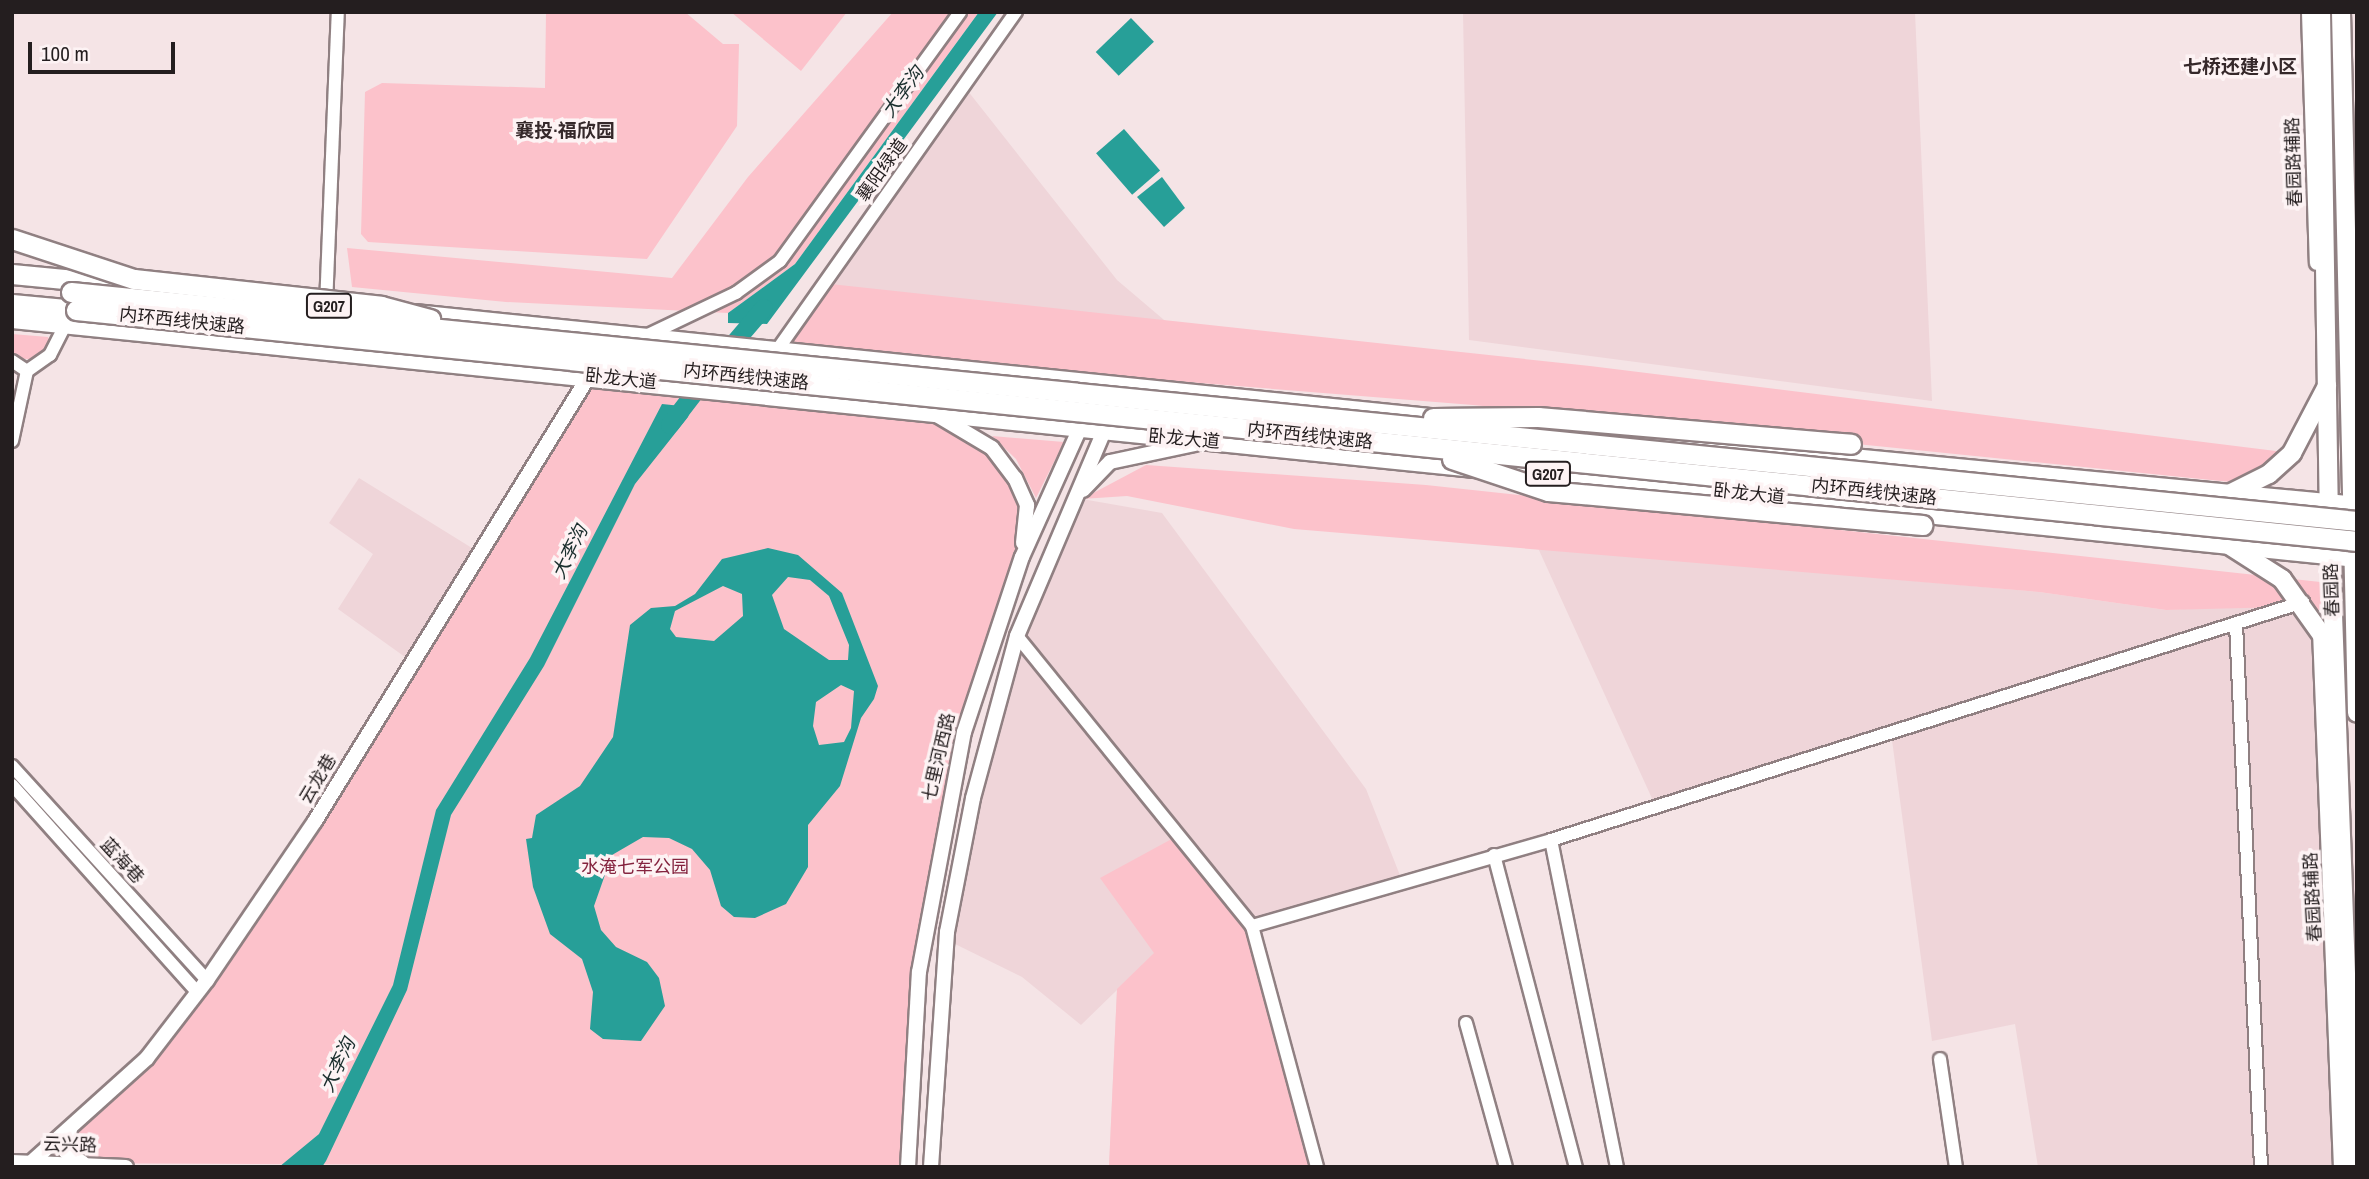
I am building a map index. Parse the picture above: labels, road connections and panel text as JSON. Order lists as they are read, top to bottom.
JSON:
{
  "streets": {
    "highway": ["G207", "内环西线快速路", "卧龙大道"],
    "main road": ["春园路"],
    "street": [
      "春园路辅路",
      "襄阳绿道",
      "七里河西路",
      "云龙巷",
      "蓝海巷",
      "云兴路"
    ]
  },
  "crossings": [
    ["春园路辅路", "春园路"],
    ["襄阳绿道", "G207"],
    ["G207", "内环西线快速路"],
    ["G207", "春园路"],
    ["G207", "七里河西路"],
    ["内环西线快速路", "卧龙大道"],
    ["内环西线快速路", "春园路"],
    ["卧龙大道", "春园路"],
    ["卧龙大道", "七里河西路"],
    ["卧龙大道", "云龙巷"],
    ["云龙巷", "蓝海巷"],
    ["云龙巷", "云兴路"]
  ],
  "districts": ["七桥还建小区", "襄投·福欣园"],
  "water": ["大李沟"],
  "parks": ["水淹七军公园"],
  "scale_bar": "100 m"
}
